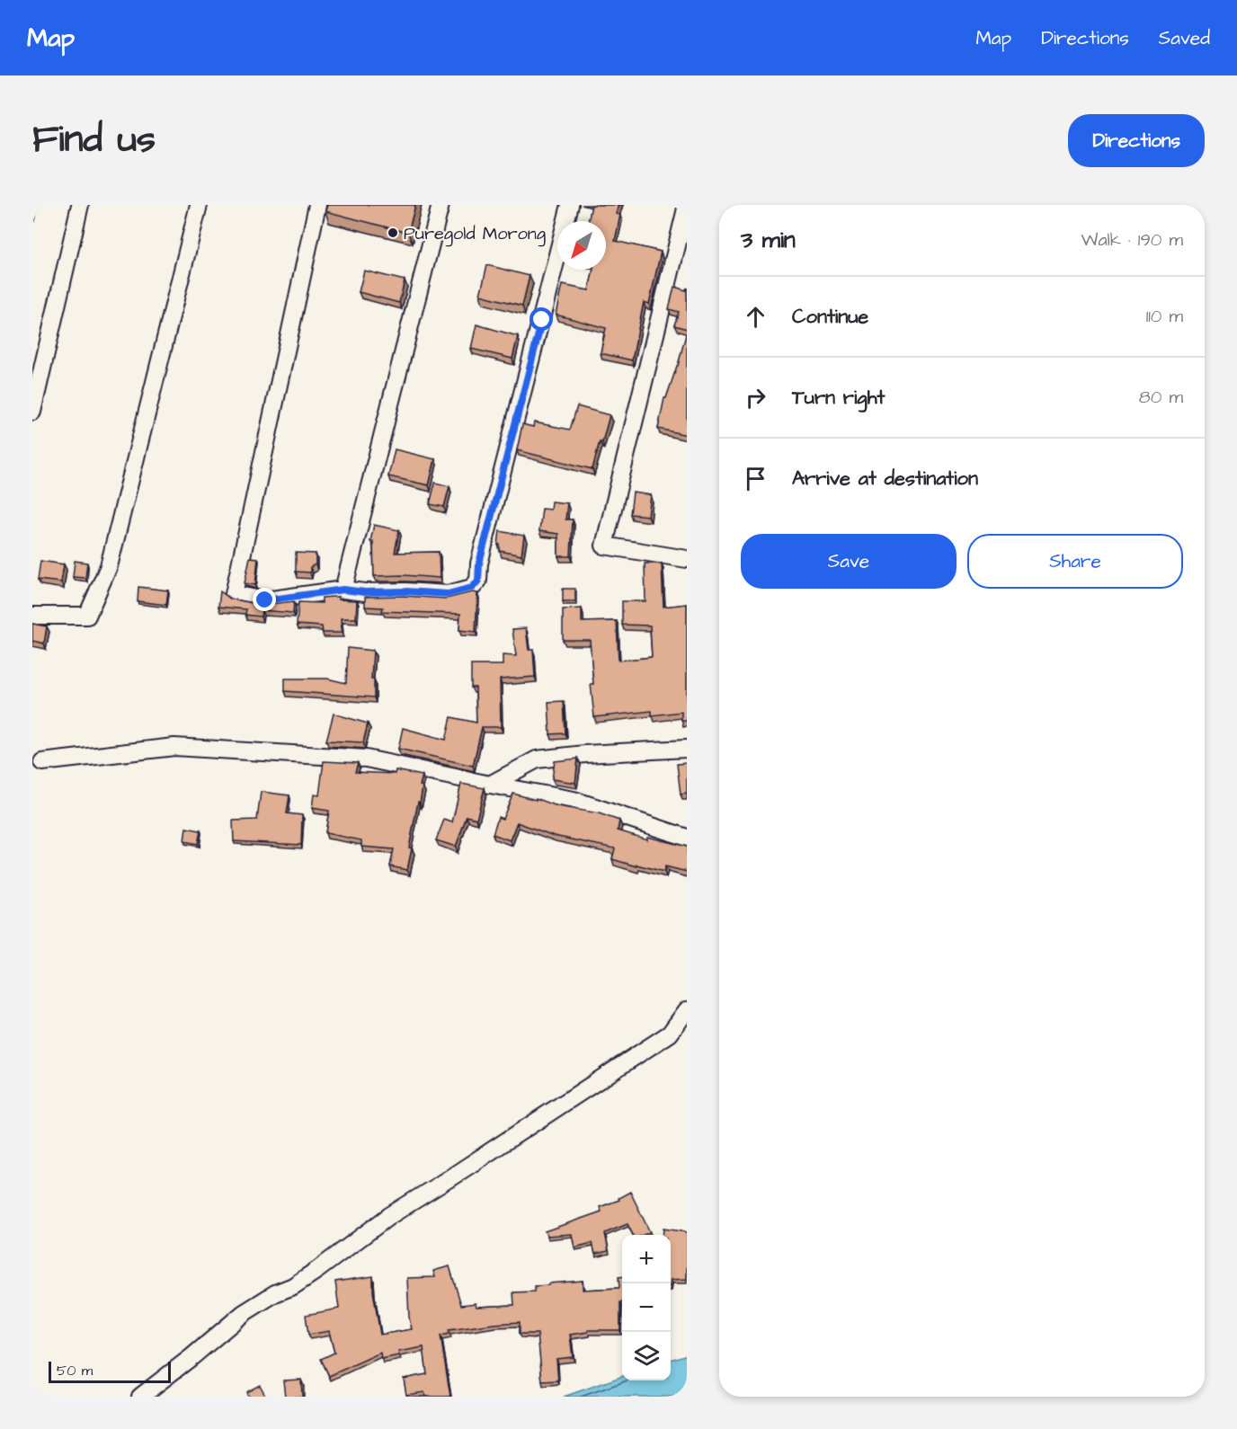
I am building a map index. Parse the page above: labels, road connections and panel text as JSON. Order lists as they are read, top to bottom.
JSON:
{
  "places": ["Puregold Morong"],
  "scale_bar": "50 m",
  "north": "bottom left",
  "page": {
    "header": "Map",
    "nav": ["Map", "Directions", "Saved"],
    "title": "Find us",
    "buttons": [
      "Directions",
      ["Save", "Share"]
    ],
    "heading": ["3 min", "Walk · 190 m"],
    "list": [
      ["Continue", "110 m"],
      ["Turn right", "80 m"],
      "Arrive at destination"
    ],
    "map_buttons": ["+", "−"],
    "scale": "50 m"
  }
}
